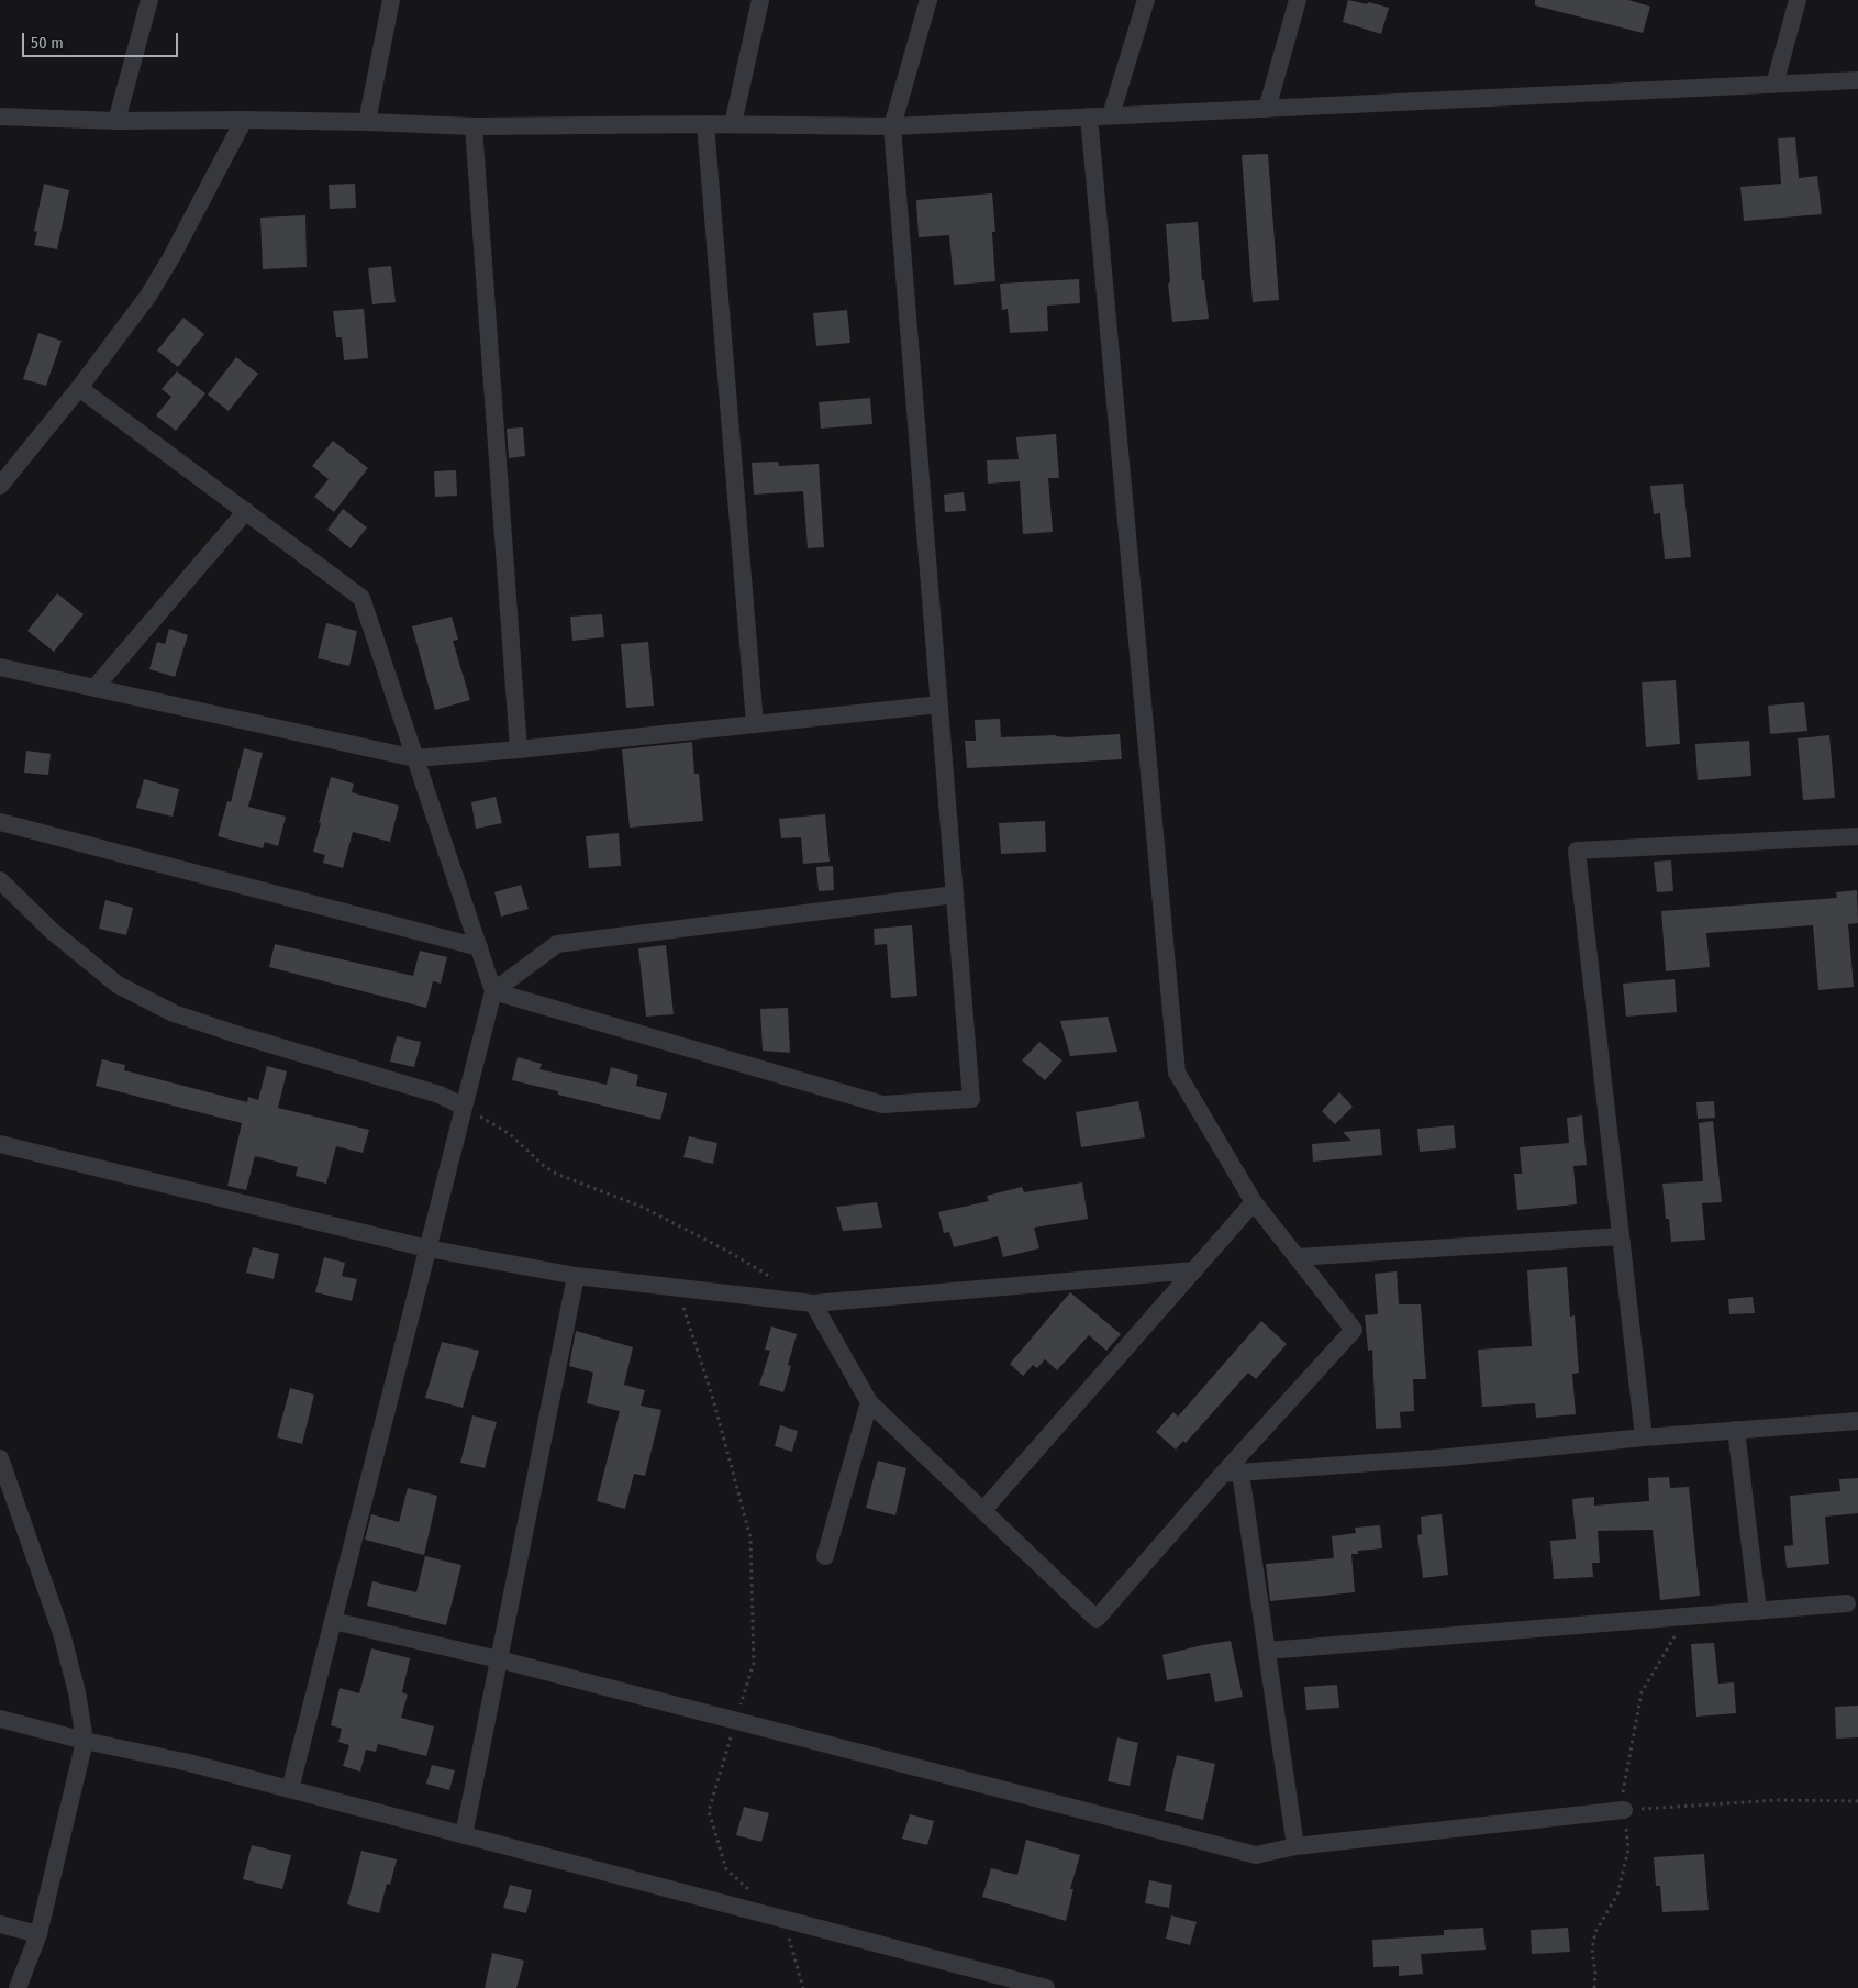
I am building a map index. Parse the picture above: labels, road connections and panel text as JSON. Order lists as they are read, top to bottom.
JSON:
{
  "scale_bar": "50 m"
}
